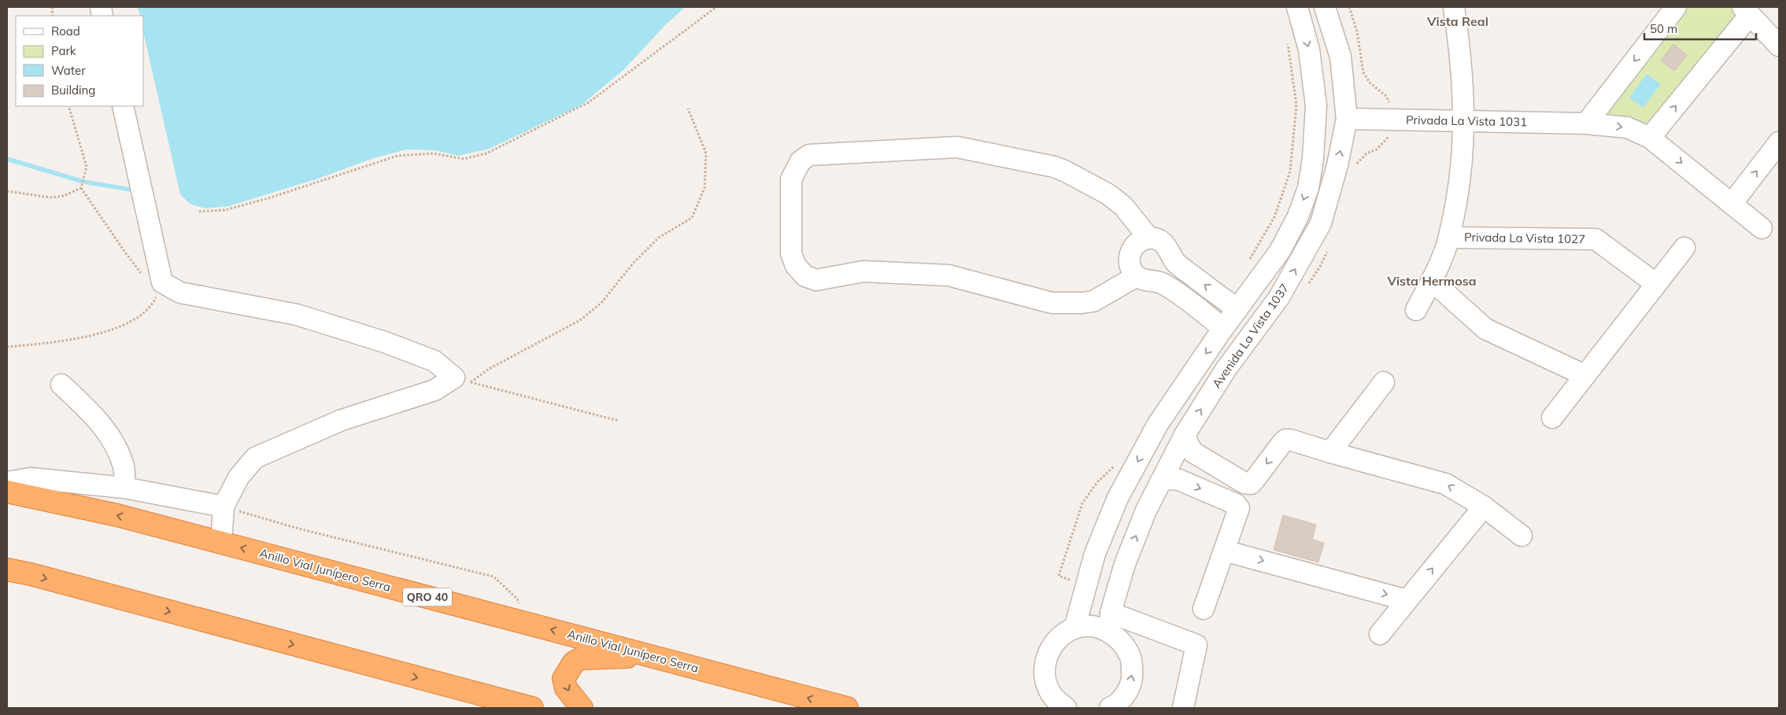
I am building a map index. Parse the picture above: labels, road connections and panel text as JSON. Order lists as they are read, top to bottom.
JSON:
{
  "streets": {
    "highway": ["Anillo Vial Junípero Serra", "QRO 40"],
    "street": ["Privada La Vista 1031", "Privada La Vista 1027", "Avenida La Vista 1037"]
  },
  "crossings": [
    ["Privada La Vista 1031", "Privada La Vista 1027"],
    ["Privada La Vista 1031", "Avenida La Vista 1037"]
  ],
  "one_way": ["Privada La Vista 1031"],
  "districts": ["Vista Real", "Vista Hermosa"],
  "legend": [
    "Road",
    "Park",
    "Water",
    "Building"
  ],
  "scale_bar": "50 m"
}
